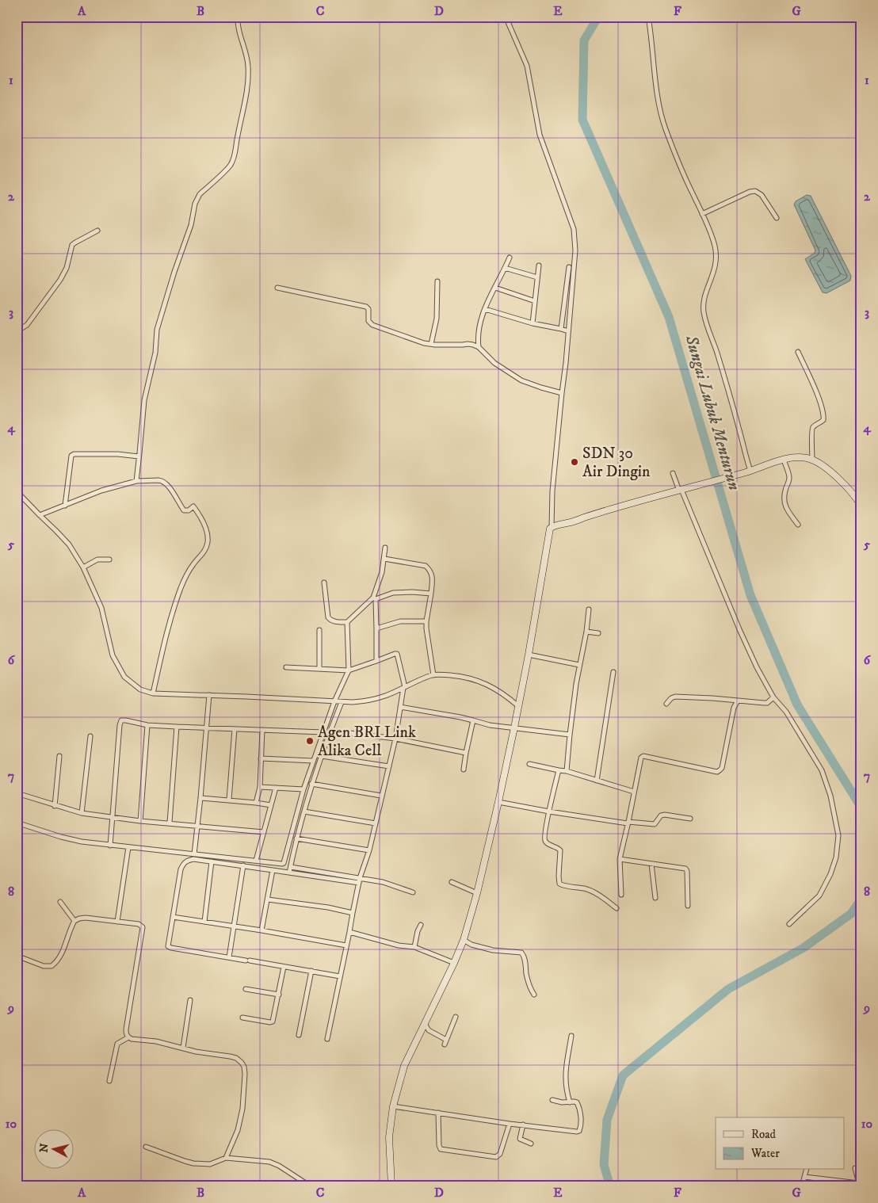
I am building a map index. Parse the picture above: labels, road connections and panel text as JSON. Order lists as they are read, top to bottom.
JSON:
{
  "water": ["Sungai Lubuk Menturun"],
  "places": ["SDN 30 Air Dingin", "Agen BRI Link Alika Cell"],
  "legend": ["Road", "Water"],
  "north": "left",
  "grid": {
    "columns": [
      "A",
      "B",
      "C",
      "D",
      "E",
      "F",
      "G"
    ],
    "rows": [
      "1",
      "2",
      "3",
      "4",
      "5",
      "6",
      "7",
      "8",
      "9",
      "10"
    ]
  }
}
